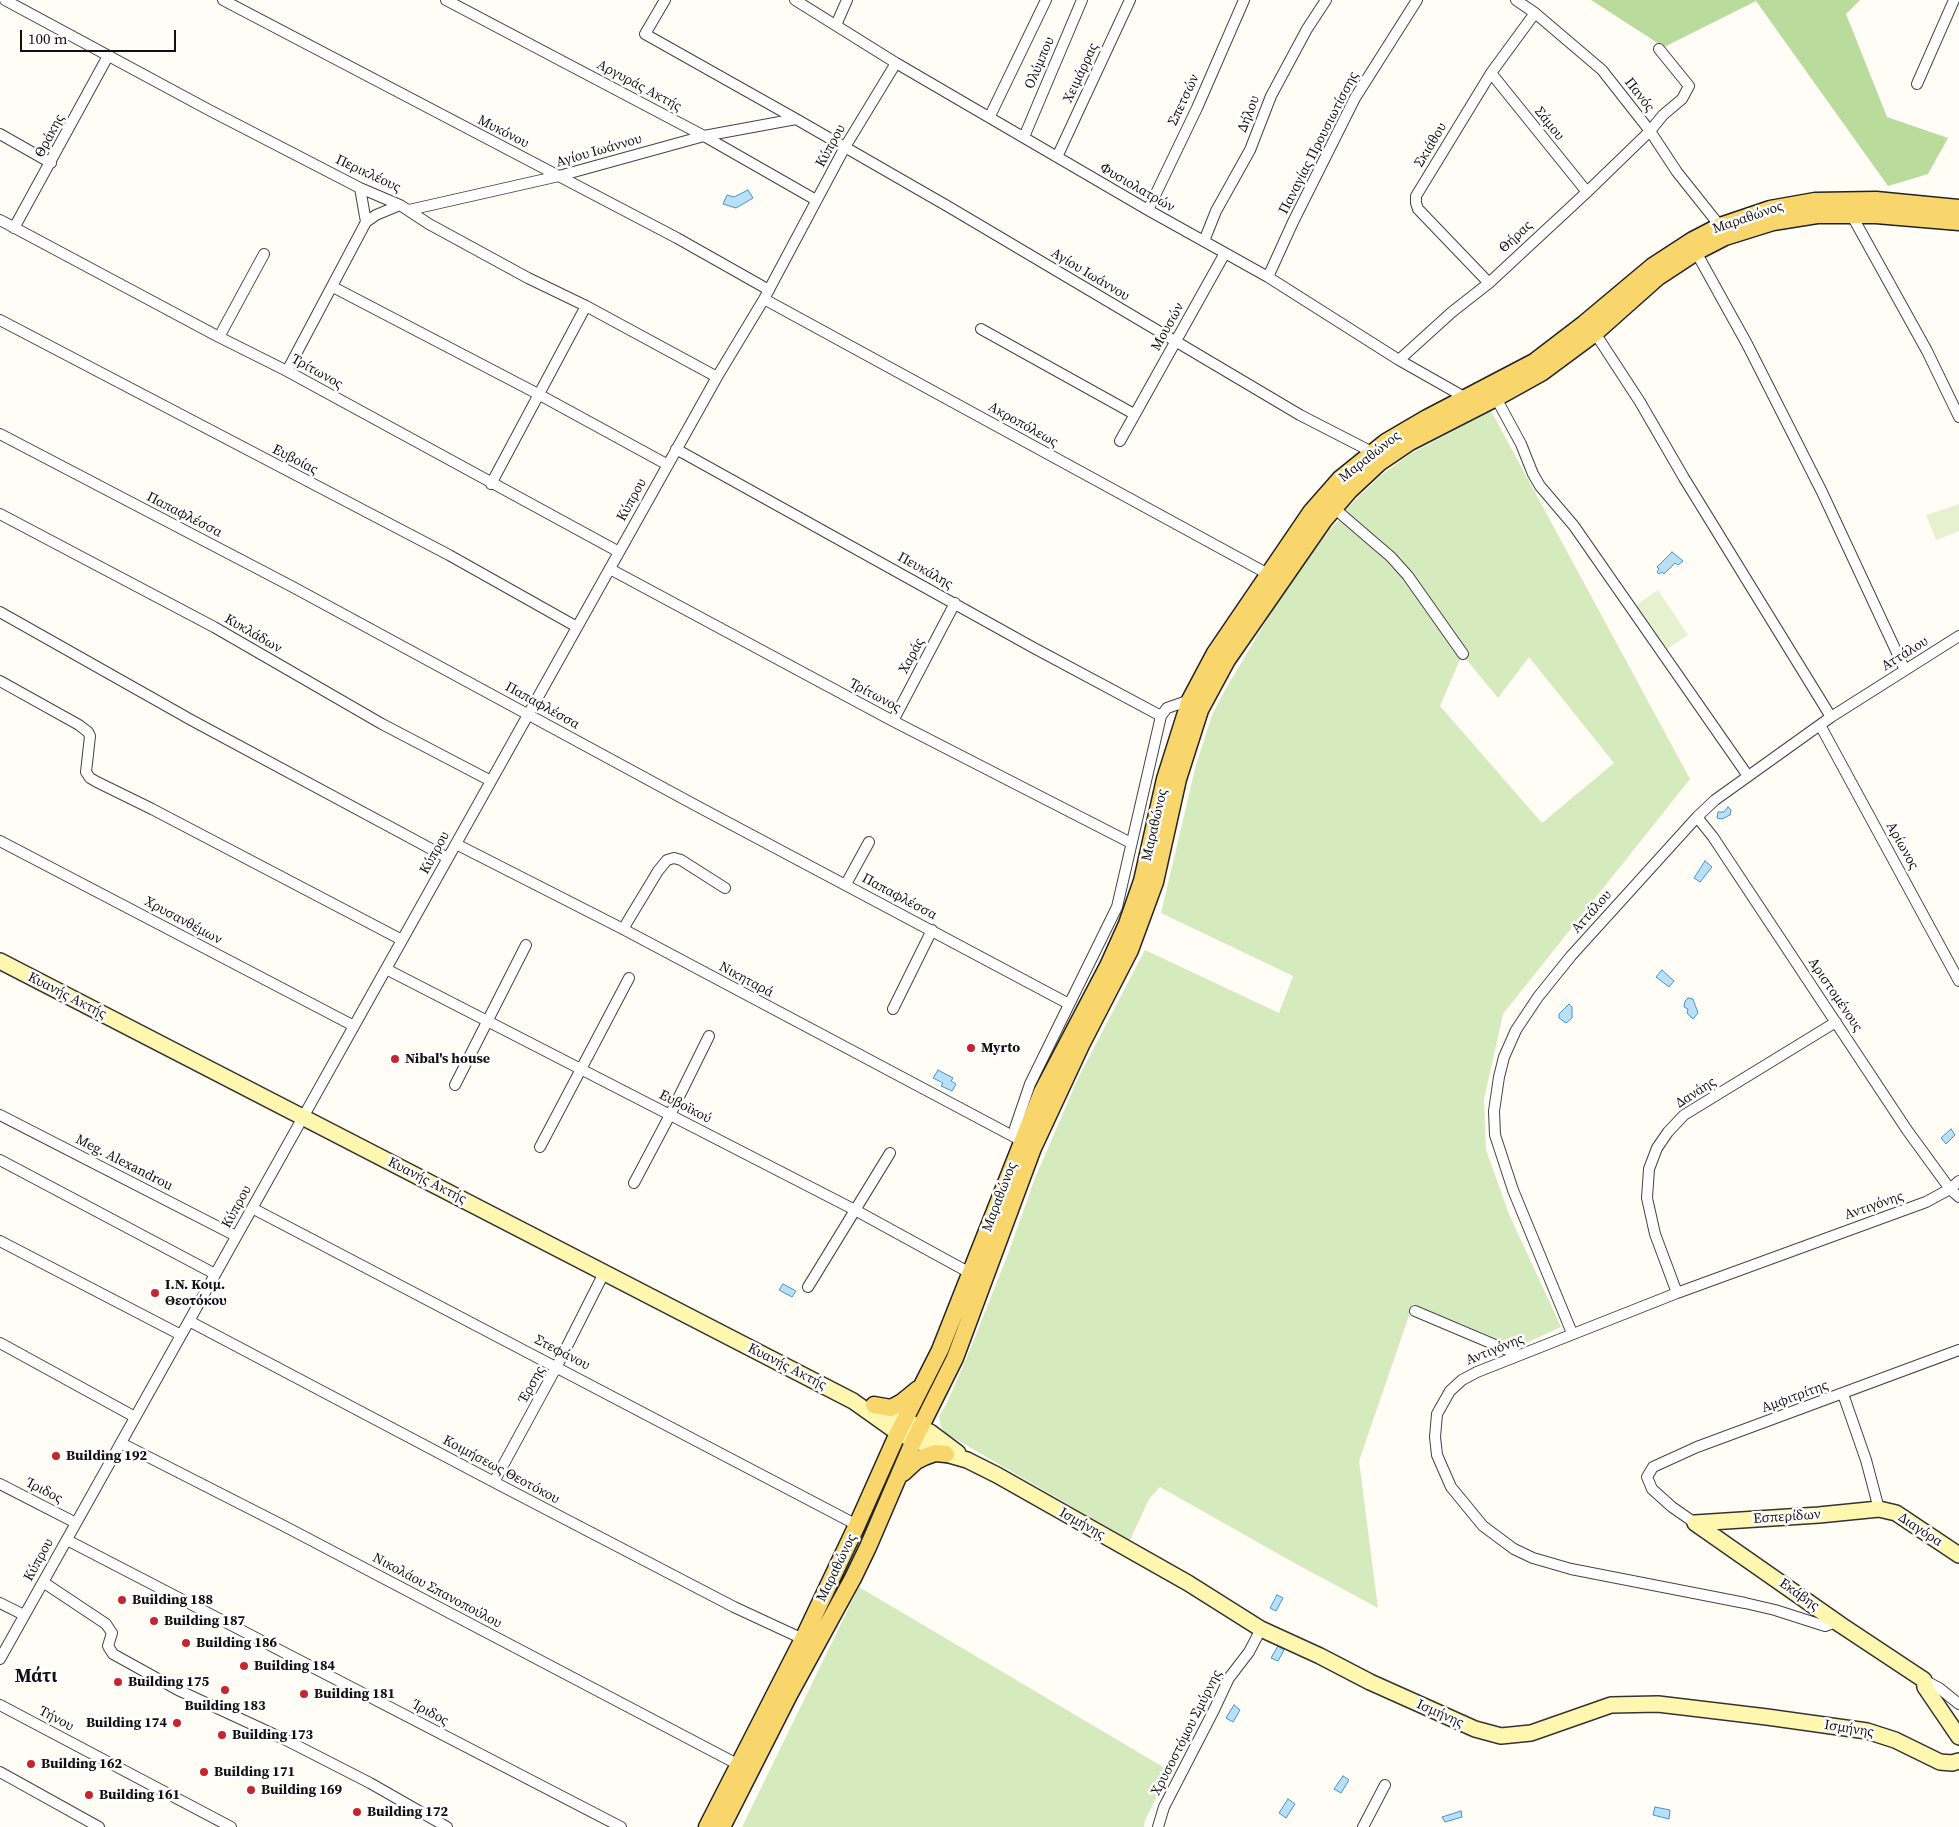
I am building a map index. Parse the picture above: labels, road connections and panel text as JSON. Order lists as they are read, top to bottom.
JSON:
{
  "streets": {
    "main road": ["Μαραθώνος"],
    "street": [
      "Ολύμπου",
      "Χειμάρρας",
      "Αργυράς Ακτής",
      "Πανός",
      "Σπετσών",
      "Δήλου",
      "Σάμου",
      "Μυκόνου",
      "Θράκης",
      "Παναγίας Προυσιωτίσσης",
      "Σκιάθου",
      "Κύπρου",
      "Αγίου Ιωάννου",
      "Περικλέους",
      "Φυσιολατρών",
      "Θήρας",
      "Μουσών",
      "Τρίτωνος",
      "Ακροπόλεως",
      "Ευβοίας",
      "Παπαφλέσσα",
      "Πευκάλης",
      "Κυκλάδων",
      "Αττάλου",
      "Χαράς",
      "Αρίωνος",
      "Χρυσανθέμων",
      "Νικηταρά",
      "Αριστομένους",
      "Κυανής Ακτής",
      "Δανάης",
      "Ευβοϊκού",
      "Meg. Alexandrou",
      "Αντιγόνης",
      "Στεφάνου",
      "Έρσης",
      "Αμφιτρίτης",
      "Κοιμήσεως Θεοτόκου",
      "Ίριδος",
      "Εσπερίδων",
      "Ισμήνης",
      "Διαγόρα",
      "Νικολάου Σπανοπούλου",
      "Εκάβης",
      "Τήνου",
      "Χρυσοστόμου Σμύρνης"
    ]
  },
  "crossings": [
    ["Ολύμπου", "Φυσιολατρών"],
    ["Χειμάρρας", "Φυσιολατρών"],
    ["Αργυράς Ακτής", "Κύπρου"],
    ["Αργυράς Ακτής", "Αγίου Ιωάννου"],
    ["Πανός", "Σκιάθου"],
    ["Πανός", "Μαραθώνος"],
    ["Πανός", "Θήρας"],
    ["Σπετσών", "Φυσιολατρών"],
    ["Δήλου", "Φυσιολατρών"],
    ["Σάμου", "Σκιάθου"],
    ["Σάμου", "Θήρας"],
    ["Μυκόνου", "Κύπρου"],
    ["Μυκόνου", "Αγίου Ιωάννου"],
    ["Θράκης", "Περικλέους"],
    ["Θράκης", "Τρίτωνος"],
    ["Παναγίας Προυσιωτίσσης", "Φυσιολατρών"],
    ["Σκιάθου", "Θήρας"],
    ["Κύπρου", "Αγίου Ιωάννου"],
    ["Κύπρου", "Περικλέους"],
    ["Κύπρου", "Φυσιολατρών"],
    ["Κύπρου", "Τρίτωνος"],
    ["Κύπρου", "Ακροπόλεως"],
    ["Κύπρου", "Ευβοίας"],
    ["Κύπρου", "Παπαφλέσσα"],
    ["Κύπρου", "Πευκάλης"],
    ["Κύπρου", "Κυκλάδων"],
    ["Κύπρου", "Χρυσανθέμων"],
    ["Κύπρου", "Νικηταρά"],
    ["Κύπρου", "Κυανής Ακτής"],
    ["Κύπρου", "Ευβοϊκού"],
    ["Κύπρου", "Meg. Alexandrou"],
    ["Κύπρου", "Στεφάνου"],
    ["Κύπρου", "Κοιμήσεως Θεοτόκου"],
    ["Κύπρου", "Ίριδος"],
    ["Κύπρου", "Νικολάου Σπανοπούλου"],
    ["Αγίου Ιωάννου", "Περικλέους"],
    ["Αγίου Ιωάννου", "Μαραθώνος"],
    ["Αγίου Ιωάννου", "Μουσών"],
    ["Φυσιολατρών", "Μαραθώνος"],
    ["Φυσιολατρών", "Θήρας"],
    ["Φυσιολατρών", "Μουσών"],
    ["Μαραθώνος", "Ακροπόλεως"],
    ["Μαραθώνος", "Νικηταρά"],
    ["Μαραθώνος", "Κυανής Ακτής"],
    ["Μαραθώνος", "Ευβοϊκού"],
    ["Μαραθώνος", "Στεφάνου"],
    ["Μαραθώνος", "Κοιμήσεως Θεοτόκου"],
    ["Μαραθώνος", "Νικολάου Σπανοπούλου"],
    ["Τρίτωνος", "Χαράς"],
    ["Πευκάλης", "Χαράς"],
    ["Αττάλου", "Αρίωνος"],
    ["Αττάλου", "Αριστομένους"],
    ["Αττάλου", "Αντιγόνης"],
    ["Αριστομένους", "Δανάης"],
    ["Αριστομένους", "Αντιγόνης"],
    ["Κυανής Ακτής", "Έρσης"],
    ["Δανάης", "Αντιγόνης"],
    ["Αντιγόνης", "Εκάβης"],
    ["Στεφάνου", "Έρσης"],
    ["Έρσης", "Κοιμήσεως Θεοτόκου"],
    ["Αμφιτρίτης", "Εκάβης"],
    ["Εσπερίδων", "Διαγόρα"],
    ["Εσπερίδων", "Εκάβης"],
    ["Ισμήνης", "Χρυσοστόμου Σμύρνης"]
  ],
  "districts": ["Μάτι"],
  "places": [
    "Myrto",
    "Nibal's house",
    "Ι.Ν. Κοιμ. Θεοτόκου",
    "Building 192",
    "Building 188",
    "Building 187",
    "Building 186",
    "Building 184",
    "Building 175",
    "Building 183",
    "Building 181",
    "Building 174",
    "Building 173",
    "Building 162",
    "Building 171",
    "Building 169",
    "Building 161",
    "Building 172"
  ],
  "scale_bar": "100 m"
}
